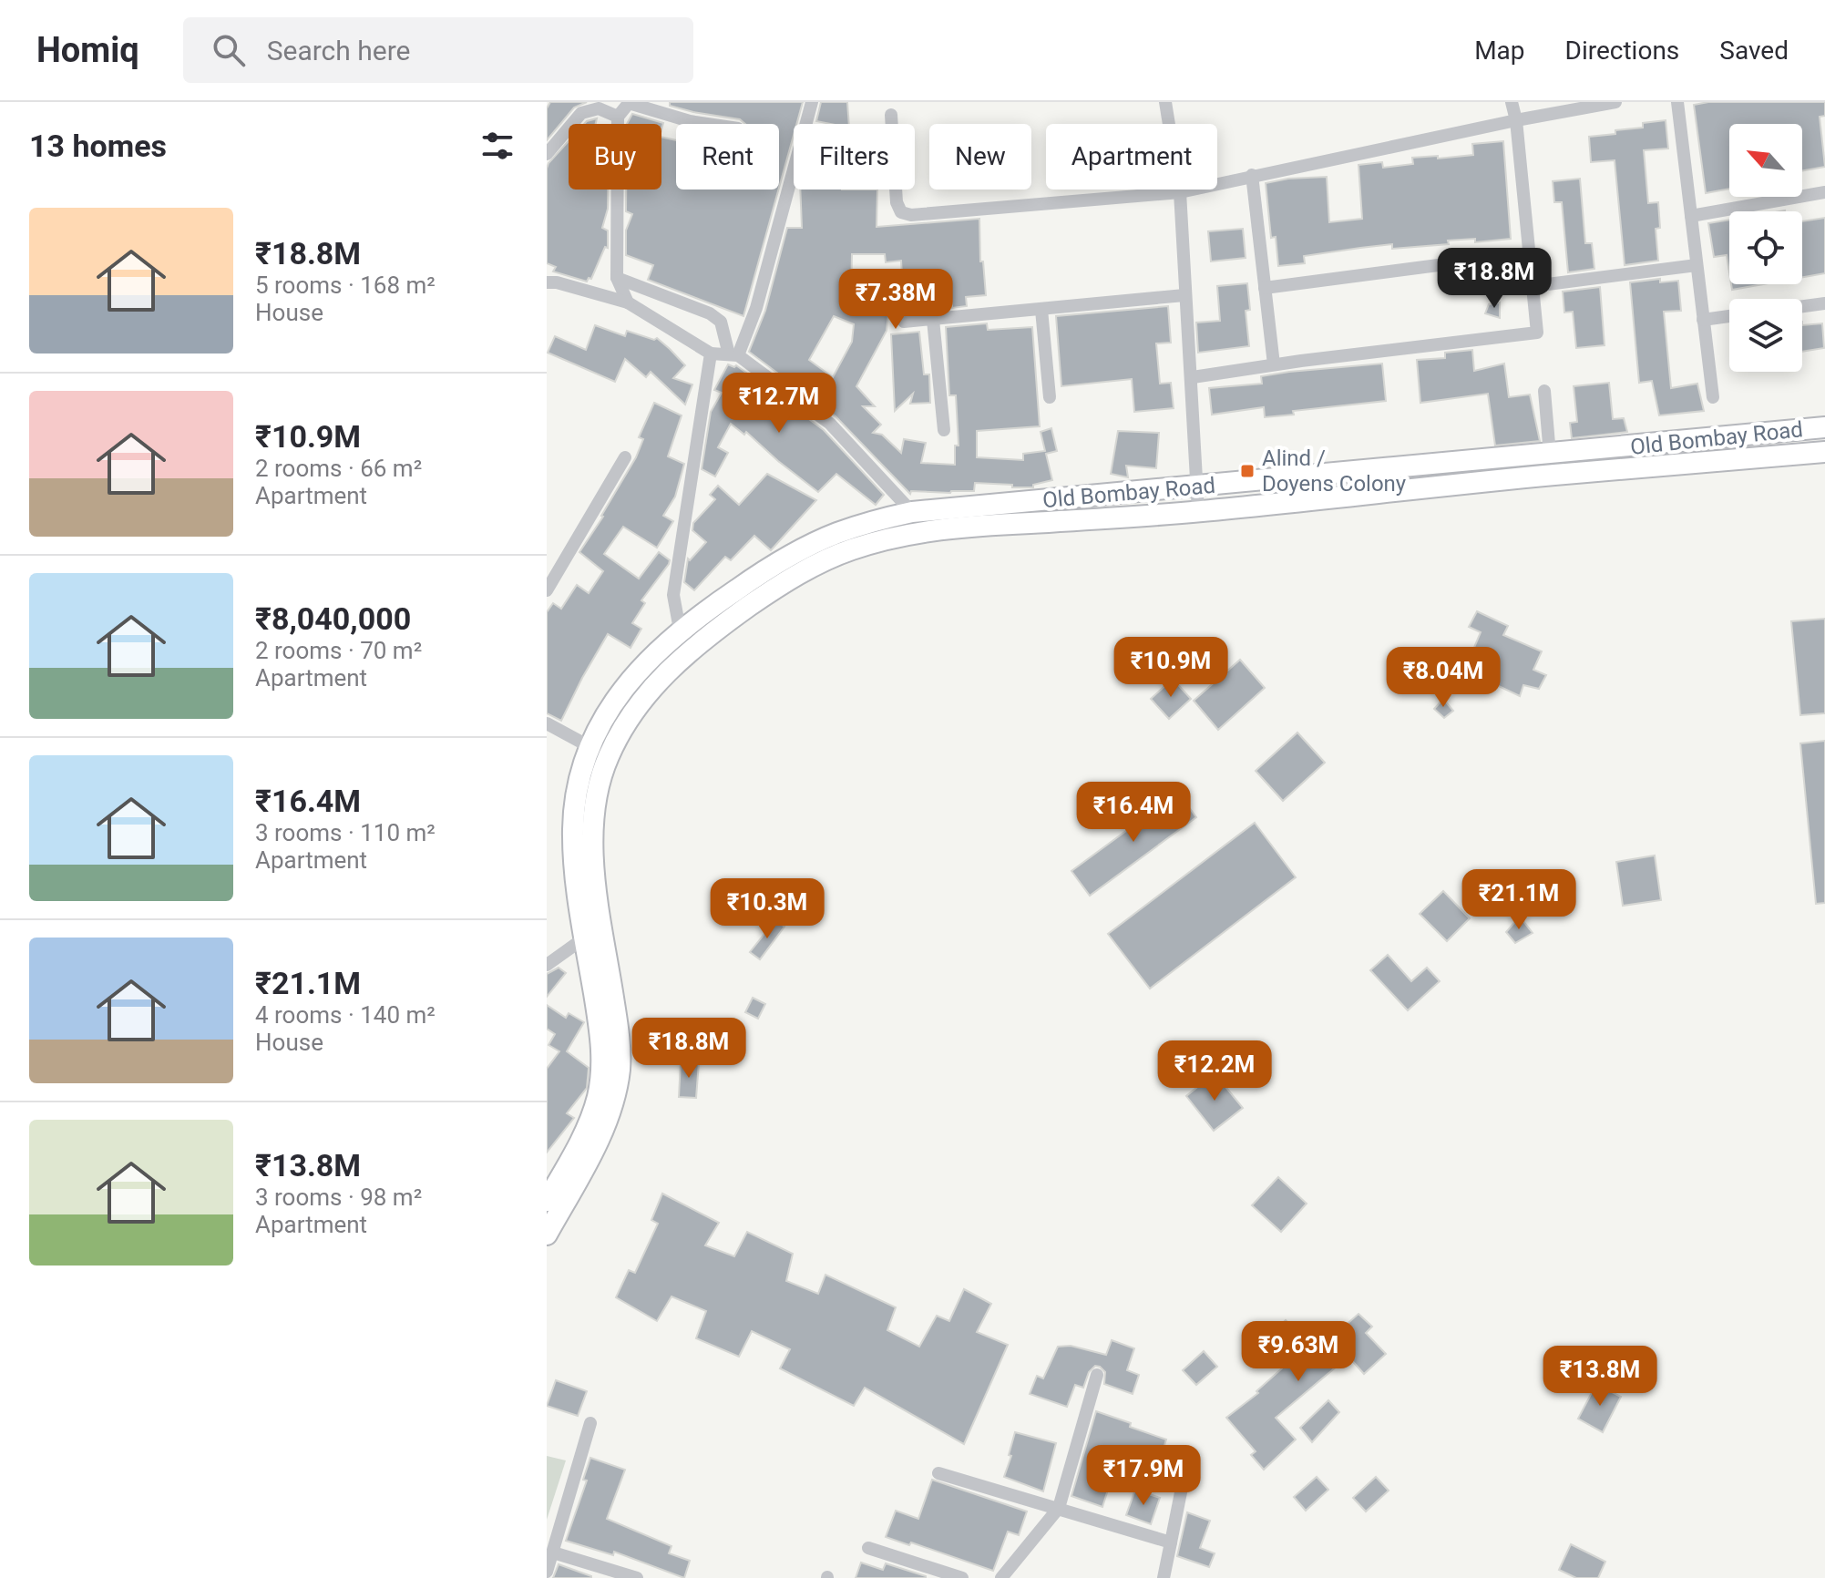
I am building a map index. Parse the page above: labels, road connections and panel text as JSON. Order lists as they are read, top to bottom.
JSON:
{
  "streets": {
    "main road": ["Old Bombay Road"]
  },
  "places": {
    "transit": ["Alind / Doyens Colony"]
  },
  "north": "top left",
  "page": {
    "header": "Homiq",
    "search": "Search here",
    "nav": ["Map", "Directions", "Saved"],
    "heading": "13 homes",
    "chip": [
      "Buy",
      "Rent",
      "Filters",
      "New",
      "Apartment"
    ],
    "list": [
      {
        "name": "₹18.8M",
        "note": "5 rooms · 168 m² · House"
      },
      {
        "name": "₹10.9M",
        "note": "2 rooms · 66 m² · Apartment"
      },
      {
        "name": "₹8,040,000",
        "note": "2 rooms · 70 m² · Apartment"
      },
      {
        "name": "₹16.4M",
        "note": "3 rooms · 110 m² · Apartment"
      },
      {
        "name": "₹21.1M",
        "note": "4 rooms · 140 m² · House"
      },
      {
        "name": "₹13.8M",
        "note": "3 rooms · 98 m² · Apartment"
      }
    ],
    "price": [
      "₹18.8M",
      "₹7.38M",
      "₹12.7M",
      "₹10.9M",
      "₹8.04M",
      "₹16.4M",
      "₹21.1M",
      "₹10.3M",
      "₹18.8M",
      "₹12.2M",
      "₹9.63M",
      "₹13.8M",
      "₹17.9M"
    ]
  }
}
